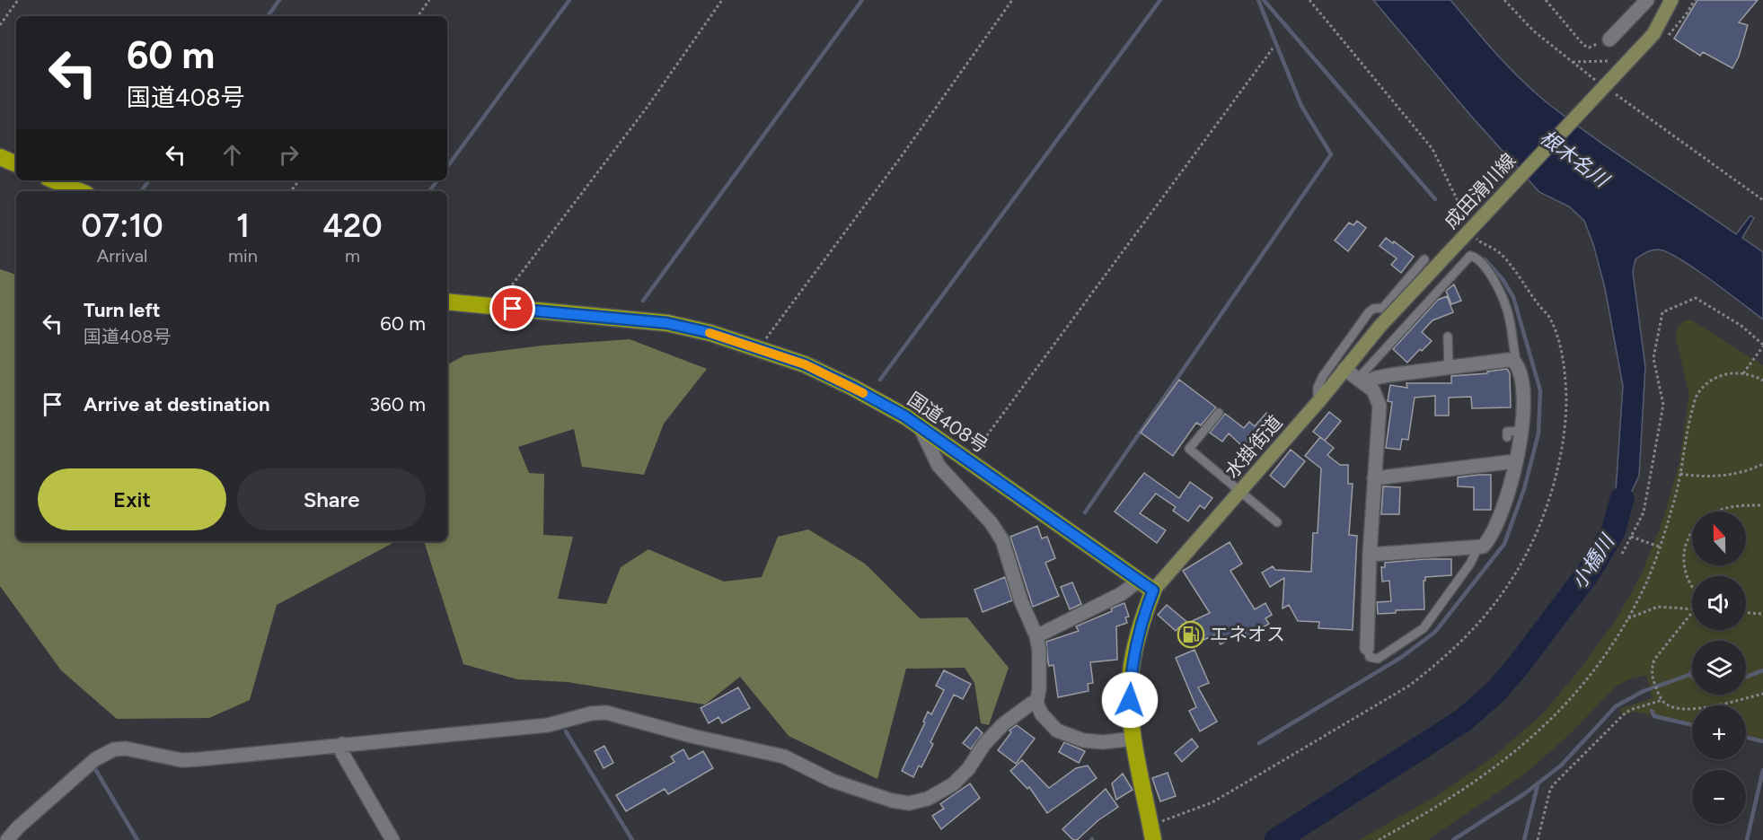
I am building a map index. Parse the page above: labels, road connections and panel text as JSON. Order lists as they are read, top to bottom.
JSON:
{
  "streets": {
    "highway": ["国道408号"],
    "main road": ["成田滑川線", "水掛街道"]
  },
  "crossings": [
    ["成田滑川線", "水掛街道"],
    ["国道408号", "水掛街道"]
  ],
  "water": ["根木名川", "小橋川"],
  "places": {
    "fuel station": ["エネオス"]
  },
  "north": "top",
  "page": {
    "turn": ["60 m", "国道408号"],
    "eta": [
      "07:10",
      "Arrival",
      "1",
      "min",
      "420",
      "m"
    ],
    "list": [
      {
        "name": "Turn left",
        "note": "国道408号",
        "value": "60 m"
      },
      {
        "name": "Arrive at destination",
        "value": "360 m"
      }
    ],
    "buttons": ["Exit", "Share"],
    "map_buttons": ["+", "−"]
  }
}
